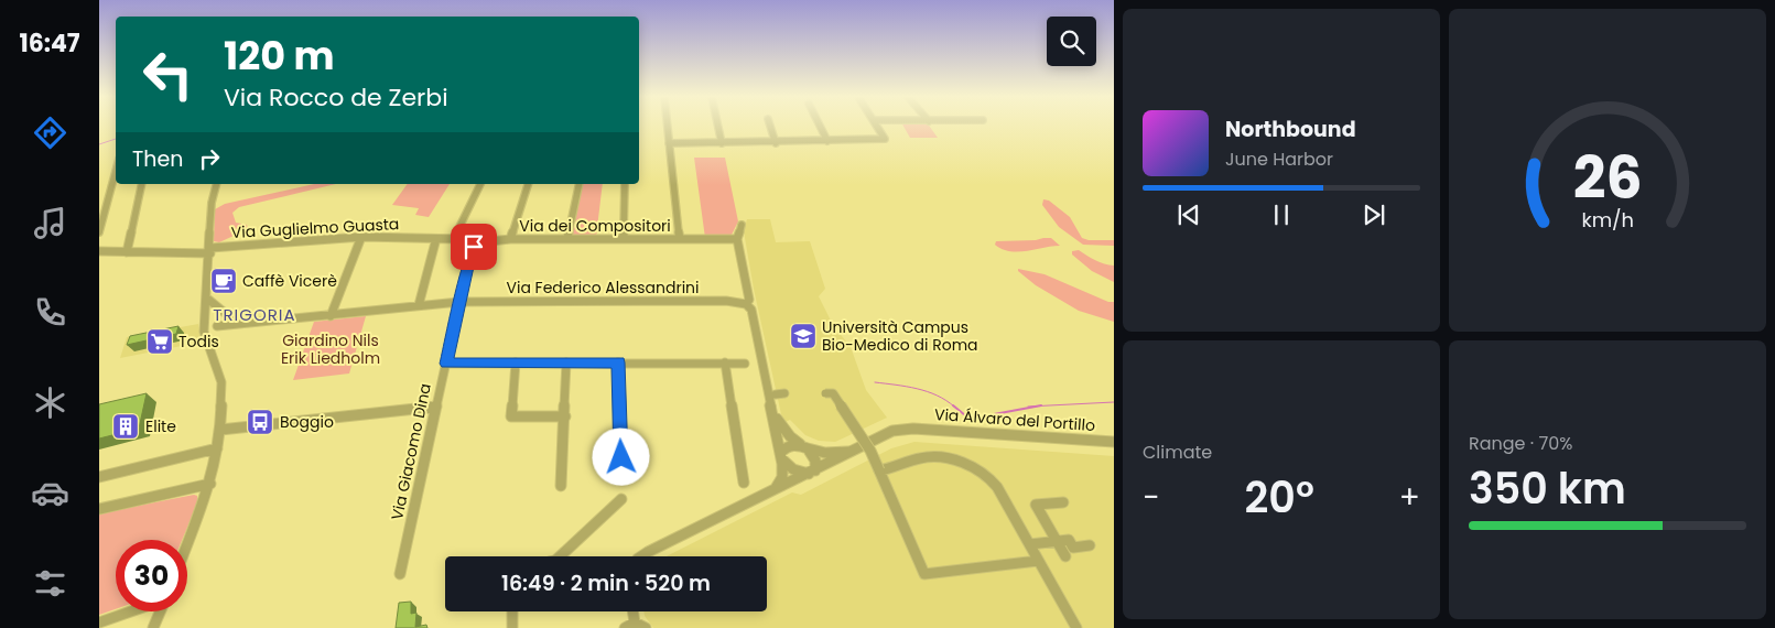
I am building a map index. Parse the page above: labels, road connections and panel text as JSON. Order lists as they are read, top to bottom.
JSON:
{
  "streets": {
    "street": [
      "Via dei Compositori",
      "Via Guglielmo Guasta",
      "Via Federico Alessandrini",
      "Via Álvaro del Portillo",
      "Via Giacomo Dina"
    ]
  },
  "crossings": [
    ["Via dei Compositori", "Via Guglielmo Guasta"],
    ["Via dei Compositori", "Via Giacomo Dina"],
    ["Via Federico Alessandrini", "Via Giacomo Dina"]
  ],
  "districts": ["TRIGORIA"],
  "parks": ["Giardino Nils Erik Liedholm"],
  "places": {
    "cafe": ["Caffè Vicerè"],
    "school or university": ["Università Campus Bio-Medico di Roma"],
    "supermarket": ["Todis"],
    "bus stop": ["Boggio"],
    "building": ["Elite"]
  },
  "page": {
    "tabs": "16:47",
    "turn": ["120 m", "Via Rocco de Zerbi"],
    "song": ["Northbound", "June Harbor"],
    "then": "Then",
    "tile": [
      "Climate",
      ["Range · 70%", "350 km"]
    ],
    "heat": ["−", "20°", "+"],
    "limit": "30",
    "trip": "16:49 · 2 min · 520 m",
    "gauge": ["26", "km/h"]
  }
}
